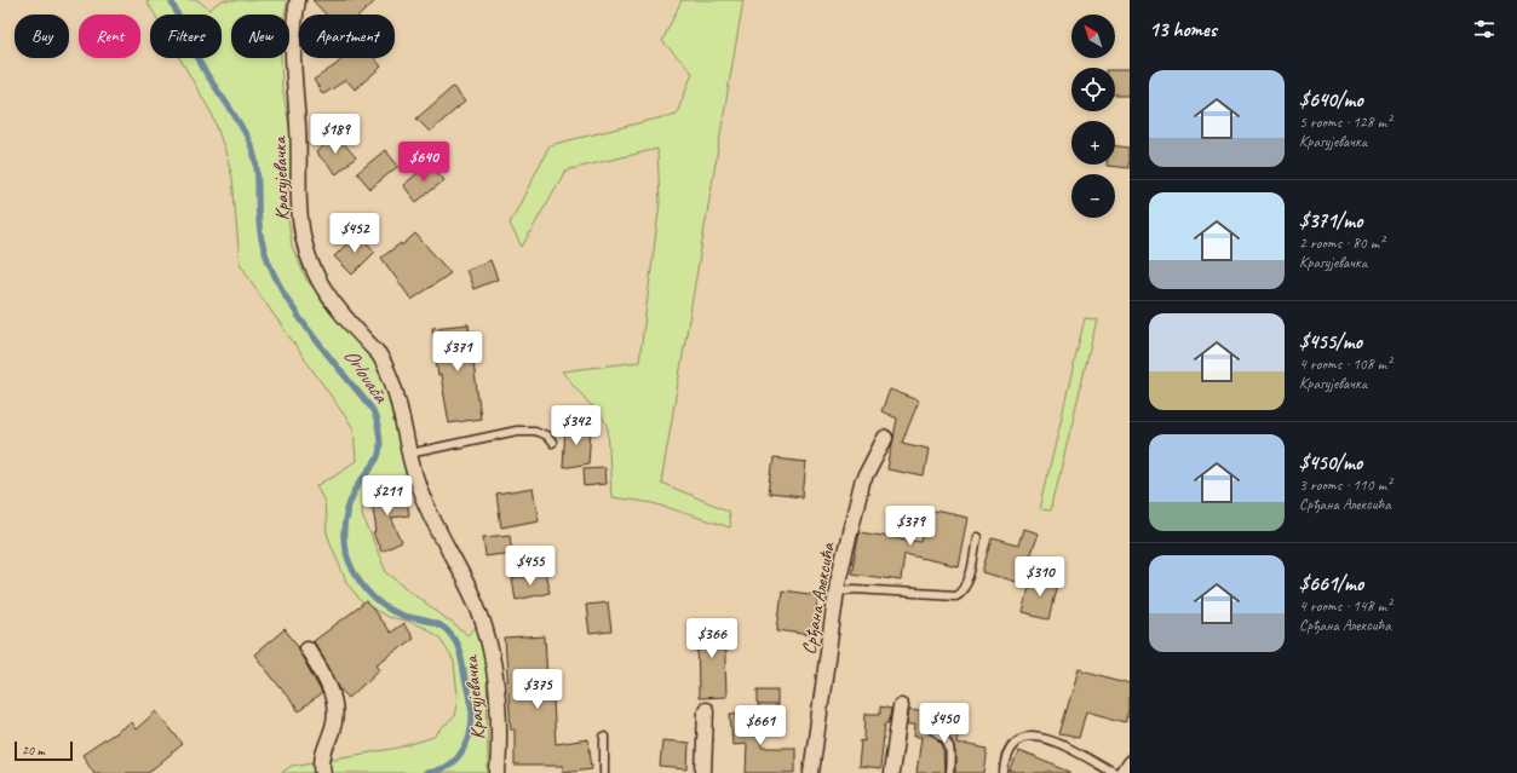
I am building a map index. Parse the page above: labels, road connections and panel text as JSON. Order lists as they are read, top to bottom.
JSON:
{
  "streets": {
    "street": ["Крагујевачка", "Срђана Алексића"]
  },
  "water": ["Orlovača"],
  "scale_bar": "20 m",
  "north": "top left",
  "page": {
    "heading": "13 homes",
    "map_buttons": ["+", "−"],
    "chip": [
      "Buy",
      "Rent",
      "Filters",
      "New",
      "Apartment"
    ],
    "list": [
      {
        "name": "$640/mo",
        "note": "5 rooms · 128 m² · Крагујевачка"
      },
      {
        "name": "$371/mo",
        "note": "2 rooms · 80 m² · Крагујевачка"
      },
      {
        "name": "$455/mo",
        "note": "4 rooms · 108 m² · Крагујевачка"
      },
      {
        "name": "$450/mo",
        "note": "3 rooms · 110 m² · Срђана Алексића"
      },
      {
        "name": "$661/mo",
        "note": "4 rooms · 148 m² · Срђана Алексића"
      }
    ],
    "price": [
      "$189",
      "$640",
      "$452",
      "$371",
      "$342",
      "$211",
      "$379",
      "$455",
      "$310",
      "$366",
      "$375",
      "$450",
      "$661"
    ],
    "scale": "20 m"
  }
}
